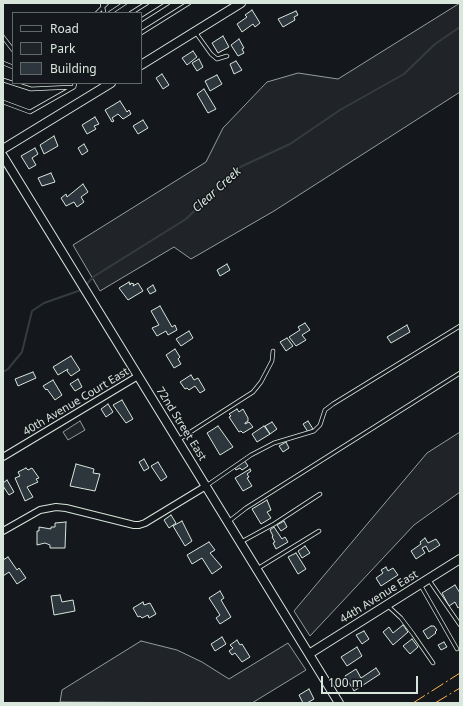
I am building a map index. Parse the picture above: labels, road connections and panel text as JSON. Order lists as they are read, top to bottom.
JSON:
{
  "streets": {
    "main road": ["72nd Street East", "44th Avenue East"],
    "street": ["40th Avenue Court East"]
  },
  "crossings": [
    ["40th Avenue Court East", "72nd Street East"],
    ["72nd Street East", "44th Avenue East"]
  ],
  "water": ["Clear Creek"],
  "legend": ["Road", "Park", "Building"],
  "scale_bar": "100 m"
}
